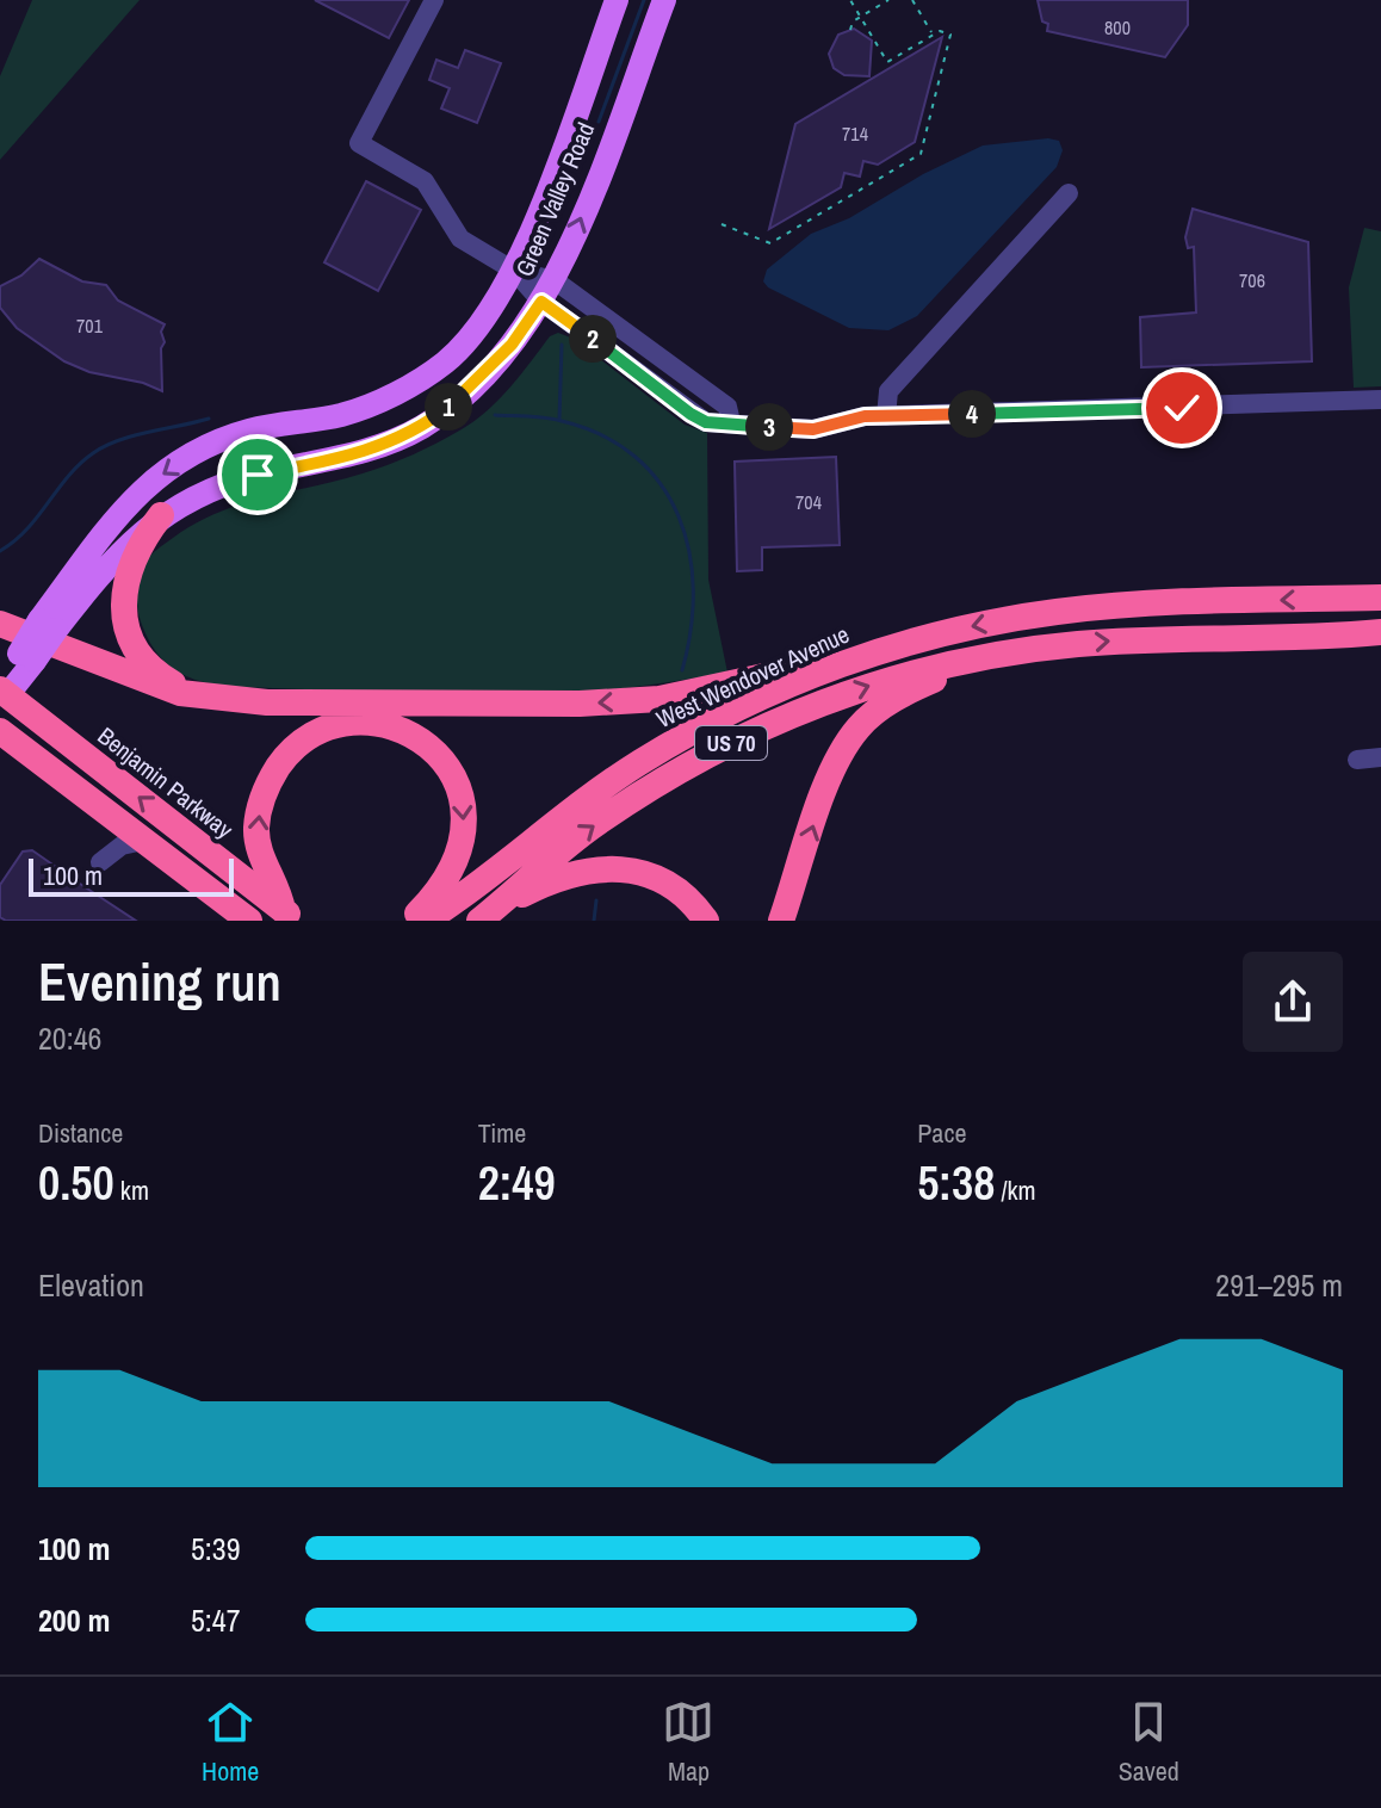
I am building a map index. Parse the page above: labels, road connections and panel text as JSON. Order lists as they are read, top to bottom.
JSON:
{
  "streets": {
    "highway": ["West Wendover Avenue", "US 70", "Benjamin Parkway"],
    "main road": ["Green Valley Road"]
  },
  "crossings": [
    ["Green Valley Road", "Benjamin Parkway"]
  ],
  "house_numbers": [
    "800",
    "714",
    "706",
    "701",
    "704"
  ],
  "scale_bar": "100 m",
  "page": {
    "pins": [
      "2",
      "1",
      "4",
      "3"
    ],
    "scale": "100 m",
    "heading": ["Evening run", "20:46"],
    "stats": [
      ["Distance", "0.50 km"],
      ["Time", "2:49"],
      ["Pace", "5:38 /km"]
    ],
    "chart": ["Elevation", "291–295 m"],
    "list": [
      {
        "name": "100 m",
        "note": "5:39"
      },
      {
        "name": "200 m",
        "note": "5:47"
      }
    ],
    "tabs": ["Home", "Map", "Saved"]
  }
}
